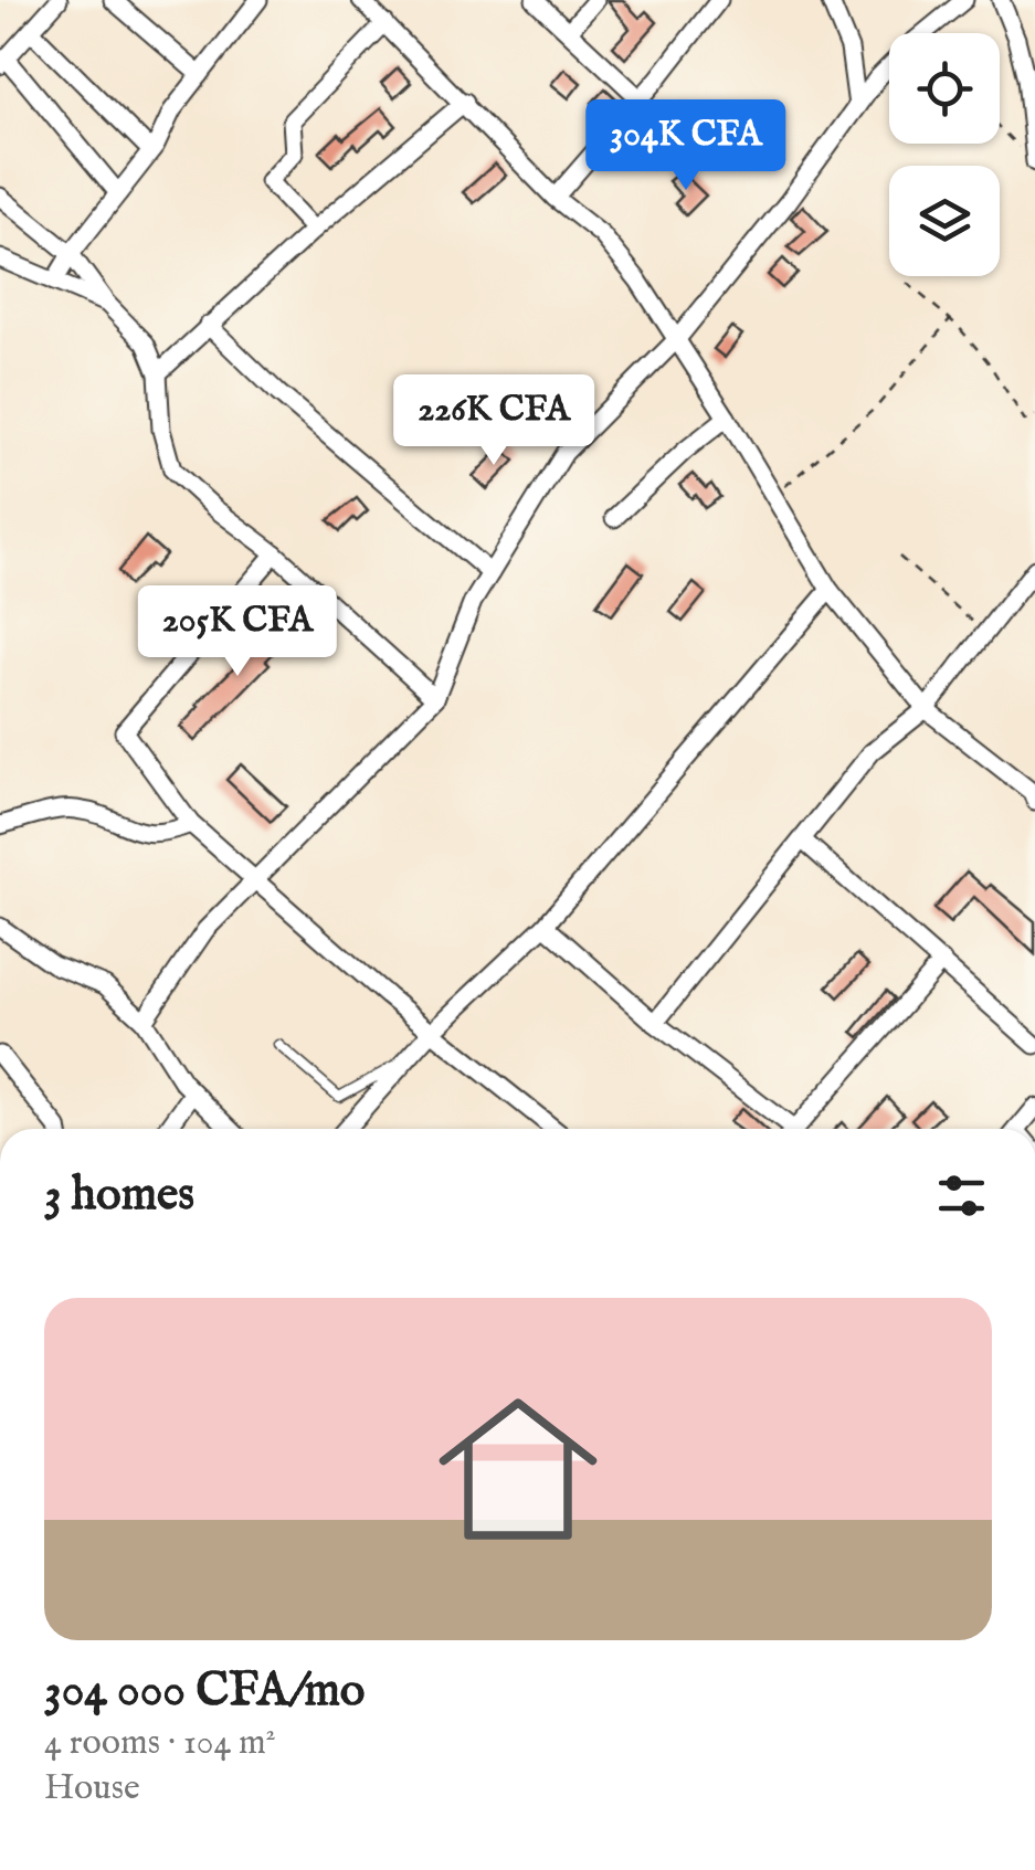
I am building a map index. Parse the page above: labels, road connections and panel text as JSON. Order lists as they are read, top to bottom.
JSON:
{
  "page": {
    "price": ["304K CFA", "226K CFA", "205K CFA"],
    "heading": "3 homes",
    "list": [
      {
        "name": "304 000 CFA/mo",
        "note": "4 rooms · 104 m² · House"
      }
    ]
  }
}
